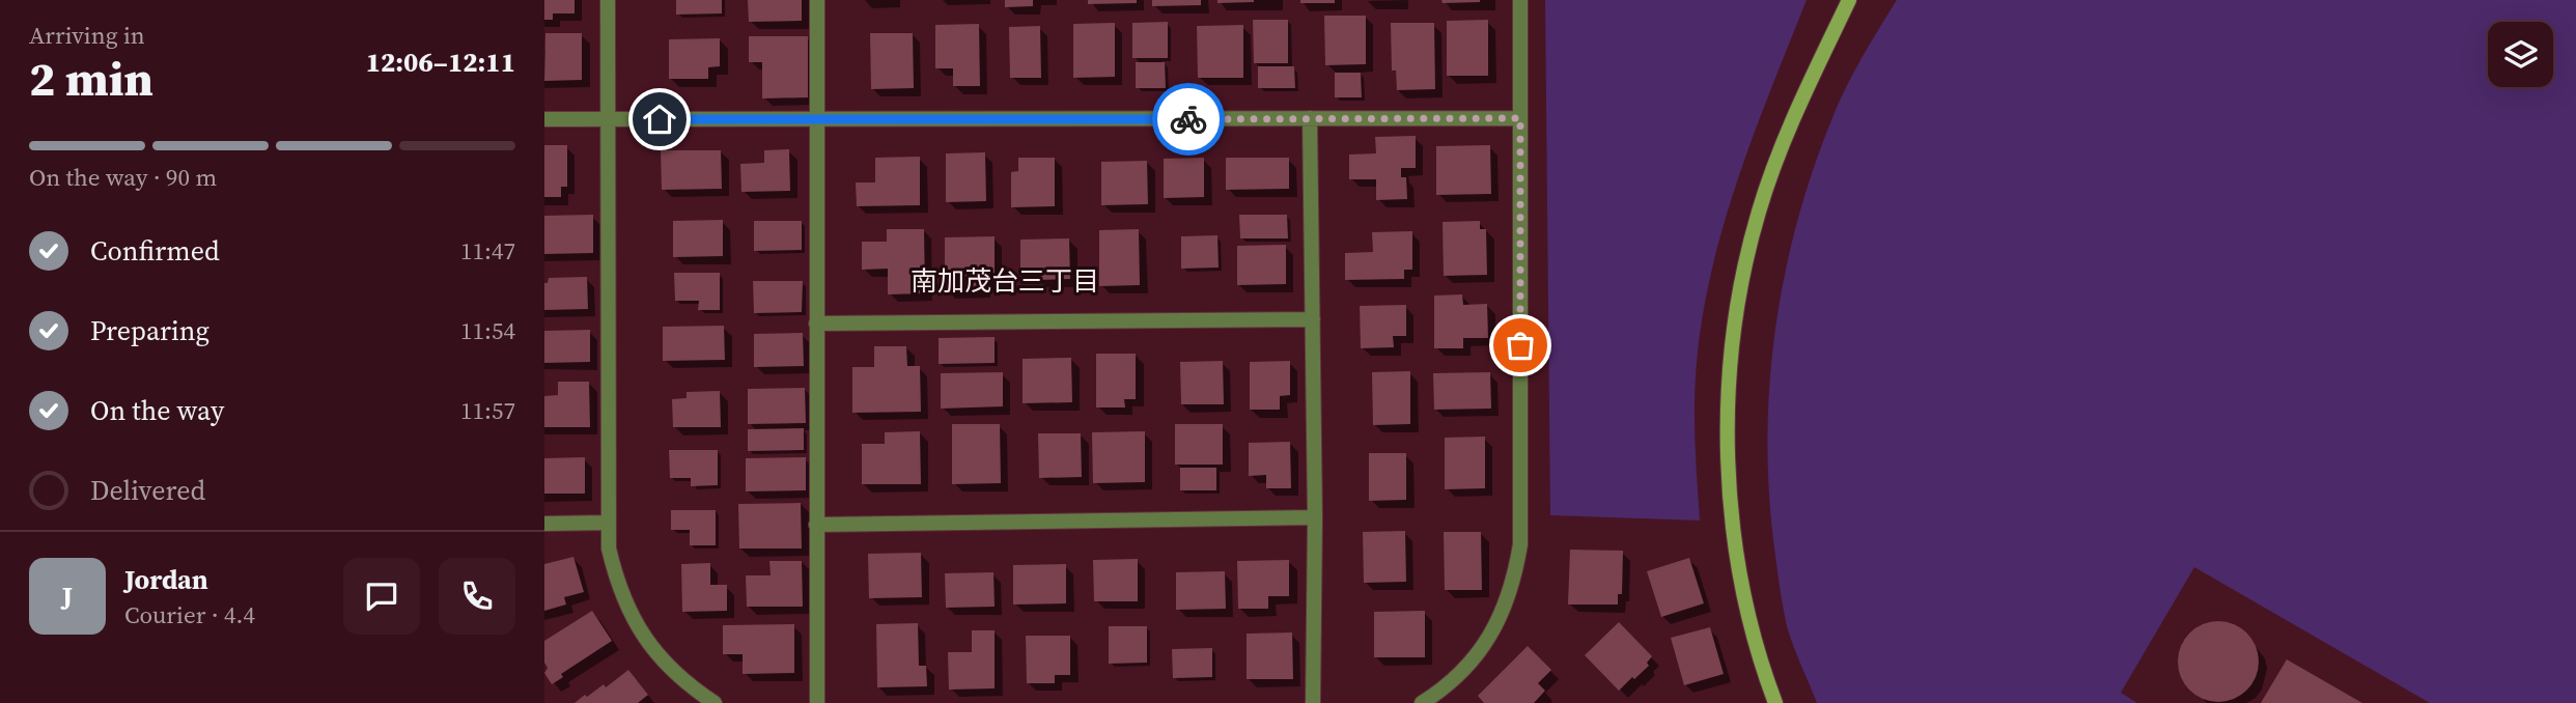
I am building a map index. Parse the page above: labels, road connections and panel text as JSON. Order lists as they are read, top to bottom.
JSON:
{
  "districts": ["南加茂台三丁目"],
  "page": {
    "heading": ["2 min", "Arriving in", "12:06–12:11"],
    "panel": ["Jordan", "Courier · 4.4"],
    "bar": "On the way · 90 m",
    "list": [
      ["Confirmed", "11:47"],
      ["Preparing", "11:54"],
      ["On the way", "11:57"],
      "Delivered"
    ],
    "round": "J"
  }
}
